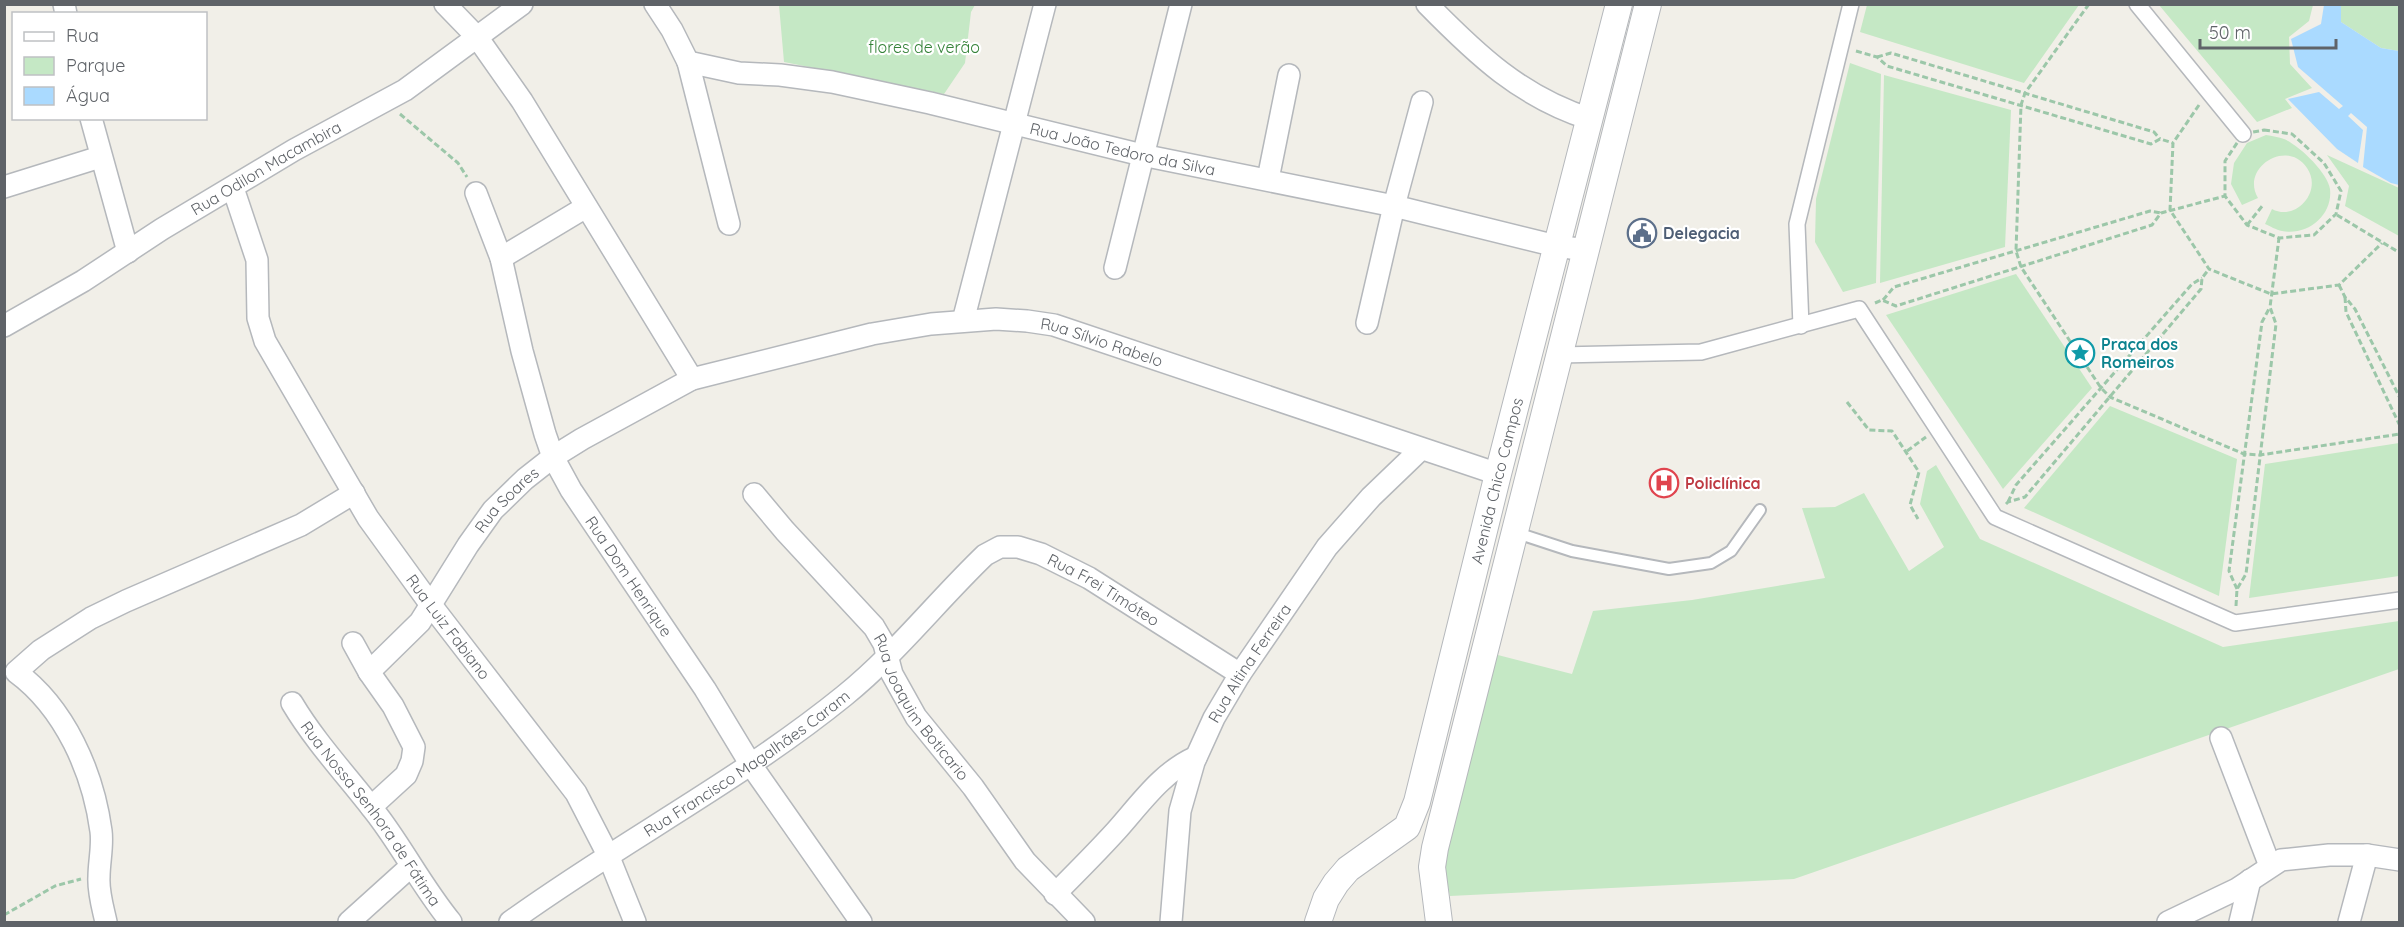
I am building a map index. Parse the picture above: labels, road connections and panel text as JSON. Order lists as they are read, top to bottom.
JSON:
{
  "streets": {
    "street": [
      "Rua João Tedoro da Silva",
      "Rua Odilon Macambira",
      "Rua Sílvio Rabelo",
      "Avenida Chico Campos",
      "Rua Soares",
      "Rua Dom Henrique",
      "Rua Frei Timóteo",
      "Rua Luiz Fabiano",
      "Rua Altina Ferreira",
      "Rua Joaquim Boticario",
      "Rua Francisco Magalhães Caram",
      "Rua Nossa Senhora de Fátima"
    ]
  },
  "crossings": [
    ["Rua João Tedoro da Silva", "Avenida Chico Campos"],
    ["Rua Odilon Macambira", "Rua Luiz Fabiano"],
    ["Rua Sílvio Rabelo", "Avenida Chico Campos"],
    ["Rua Sílvio Rabelo", "Rua Soares"],
    ["Rua Sílvio Rabelo", "Rua Altina Ferreira"],
    ["Rua Soares", "Rua Dom Henrique"],
    ["Rua Soares", "Rua Luiz Fabiano"],
    ["Rua Dom Henrique", "Rua Francisco Magalhães Caram"],
    ["Rua Frei Timóteo", "Rua Altina Ferreira"],
    ["Rua Frei Timóteo", "Rua Francisco Magalhães Caram"],
    ["Rua Luiz Fabiano", "Rua Francisco Magalhães Caram"],
    ["Rua Joaquim Boticario", "Rua Francisco Magalhães Caram"]
  ],
  "parks": ["flores de verão"],
  "places": {
    "public building": ["Delegacia"],
    "place": ["Praça dos Romeiros"],
    "hospital": ["Policlínica"]
  },
  "legend": ["Rua", "Parque", "Água"],
  "scale_bar": "50 m"
}
